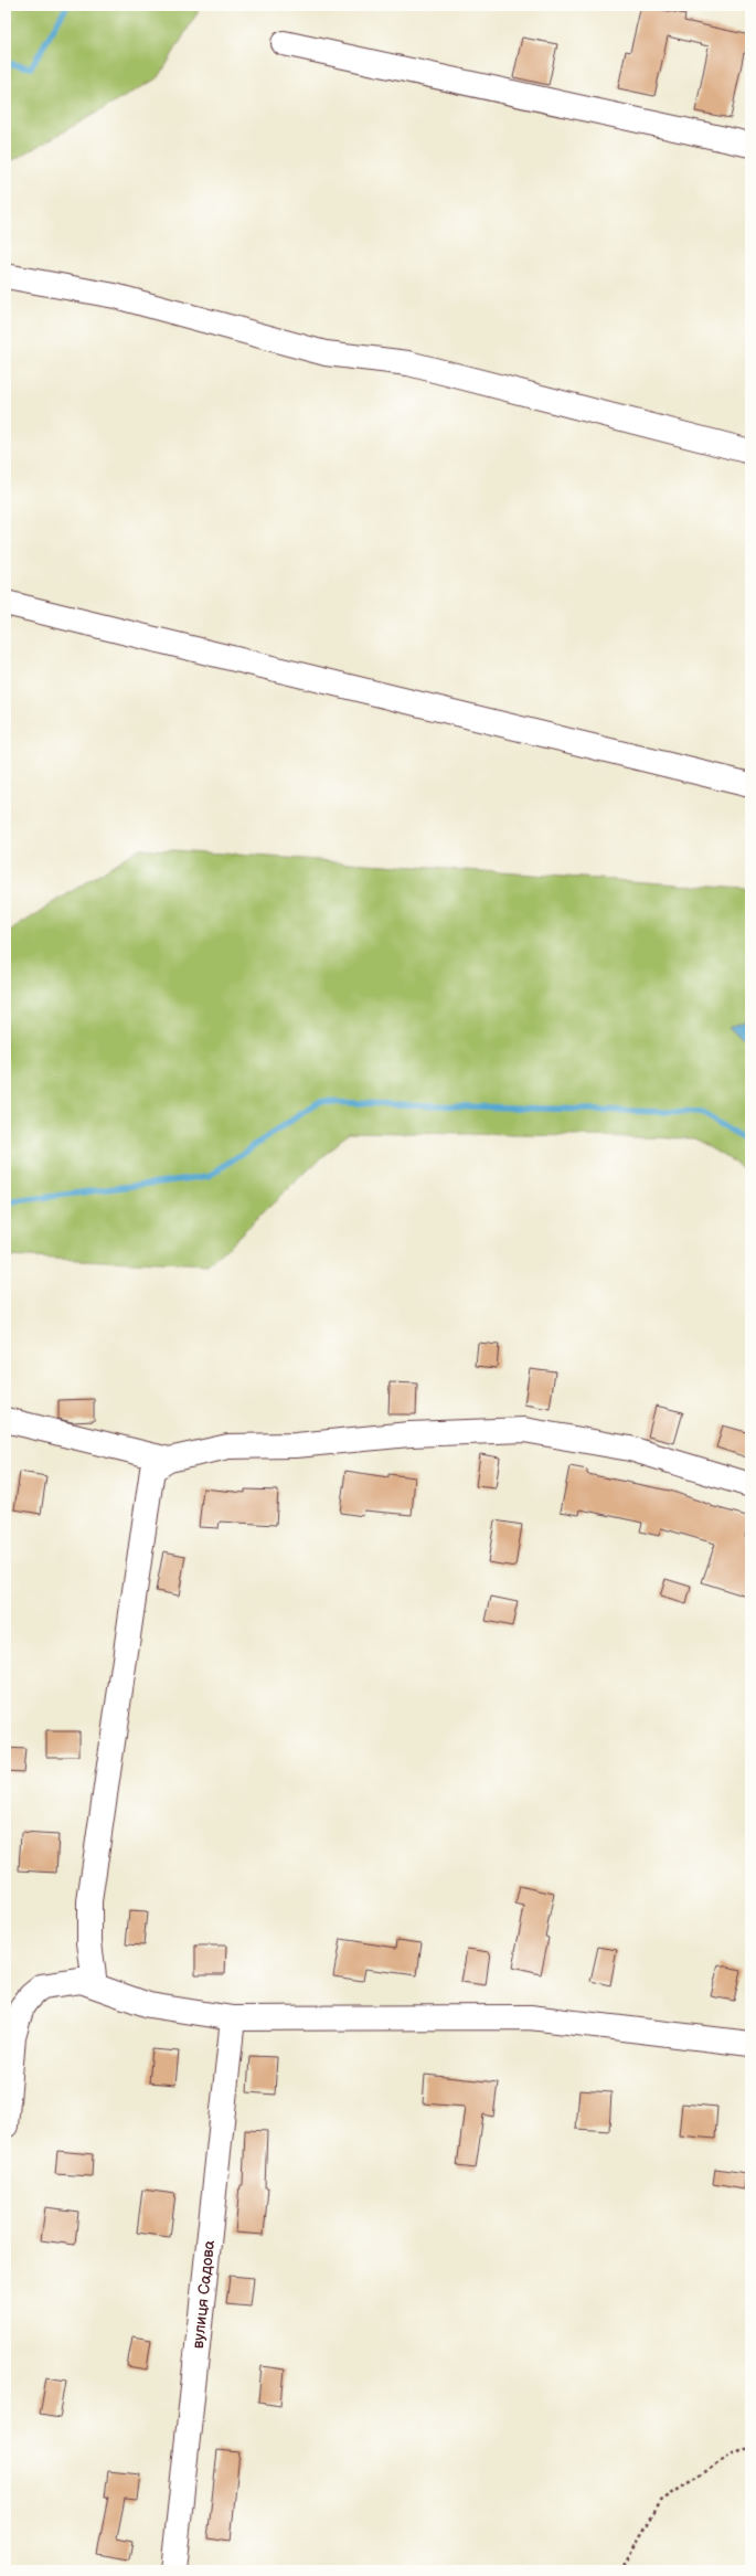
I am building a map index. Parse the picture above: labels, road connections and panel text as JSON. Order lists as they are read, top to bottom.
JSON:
{
  "streets": {
    "street": ["вулиця Садова"]
  }
}
